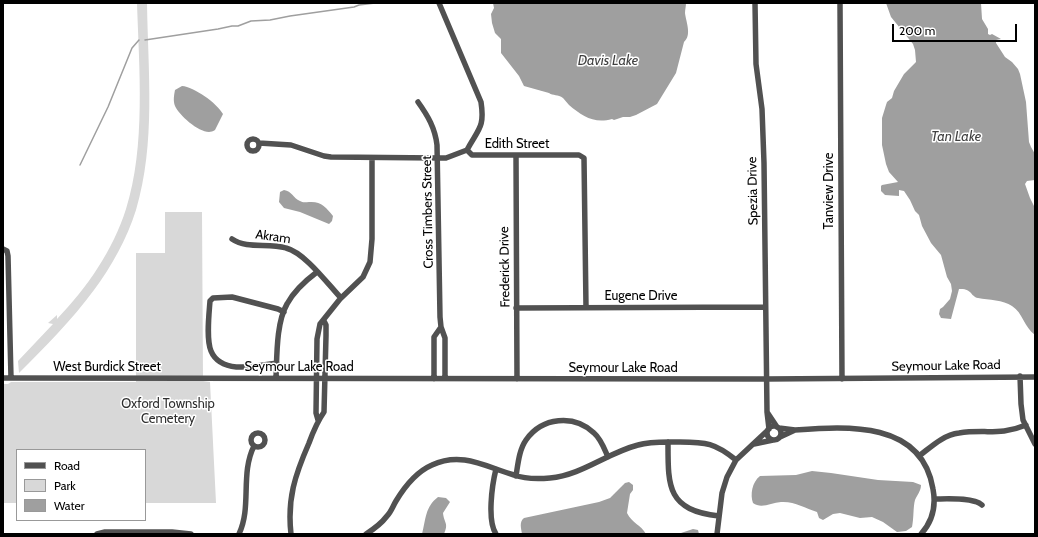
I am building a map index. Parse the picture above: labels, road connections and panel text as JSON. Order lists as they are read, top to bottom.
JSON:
{
  "streets": {
    "street": [
      "Edith Street",
      "Spezia Drive",
      "Tanview Drive",
      "Cross Timbers Street",
      "Akram",
      "Frederick Drive",
      "Eugene Drive",
      "Seymour Lake Road",
      "West Burdick Street"
    ]
  },
  "crossings": [
    ["Edith Street", "Cross Timbers Street"],
    ["Edith Street", "Frederick Drive"],
    ["Edith Street", "Eugene Drive"],
    ["Spezia Drive", "Eugene Drive"],
    ["Spezia Drive", "Seymour Lake Road"],
    ["Tanview Drive", "Seymour Lake Road"],
    ["Cross Timbers Street", "Seymour Lake Road"],
    ["Frederick Drive", "Eugene Drive"],
    ["Frederick Drive", "Seymour Lake Road"],
    ["Seymour Lake Road", "West Burdick Street"]
  ],
  "water": ["Davis Lake", "Tan Lake"],
  "parks": ["Oxford Township Cemetery"],
  "legend": ["Road", "Park", "Water"],
  "scale_bar": "200 m"
}
